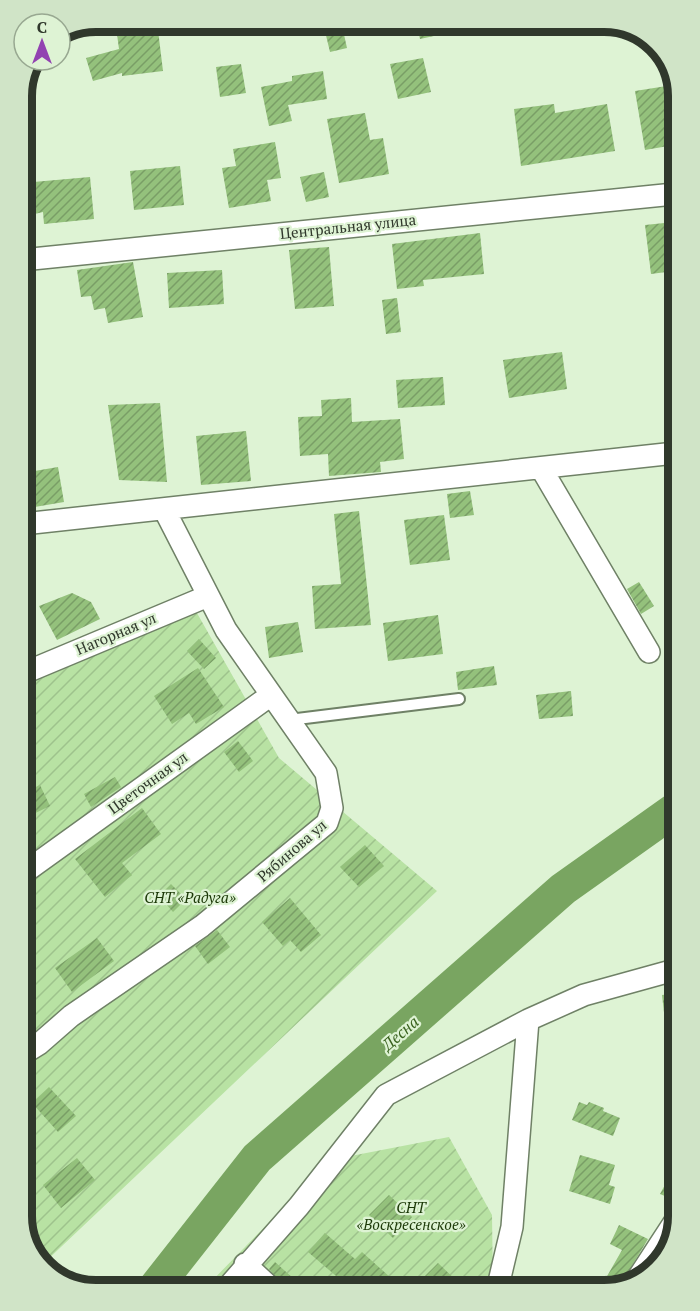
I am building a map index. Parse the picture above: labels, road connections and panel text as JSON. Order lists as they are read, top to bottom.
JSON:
{
  "streets": {
    "street": [
      "Центральная улица",
      "Нагорная ул",
      "Цветочная ул",
      "Рябинова ул"
    ]
  },
  "crossings": [
    ["Нагорная ул", "Рябинова ул"],
    ["Цветочная ул", "Рябинова ул"]
  ],
  "water": ["Десна"],
  "parks": ["СНТ «Радуга»", "СНТ «Воскресенское»"],
  "north": "top"
}
